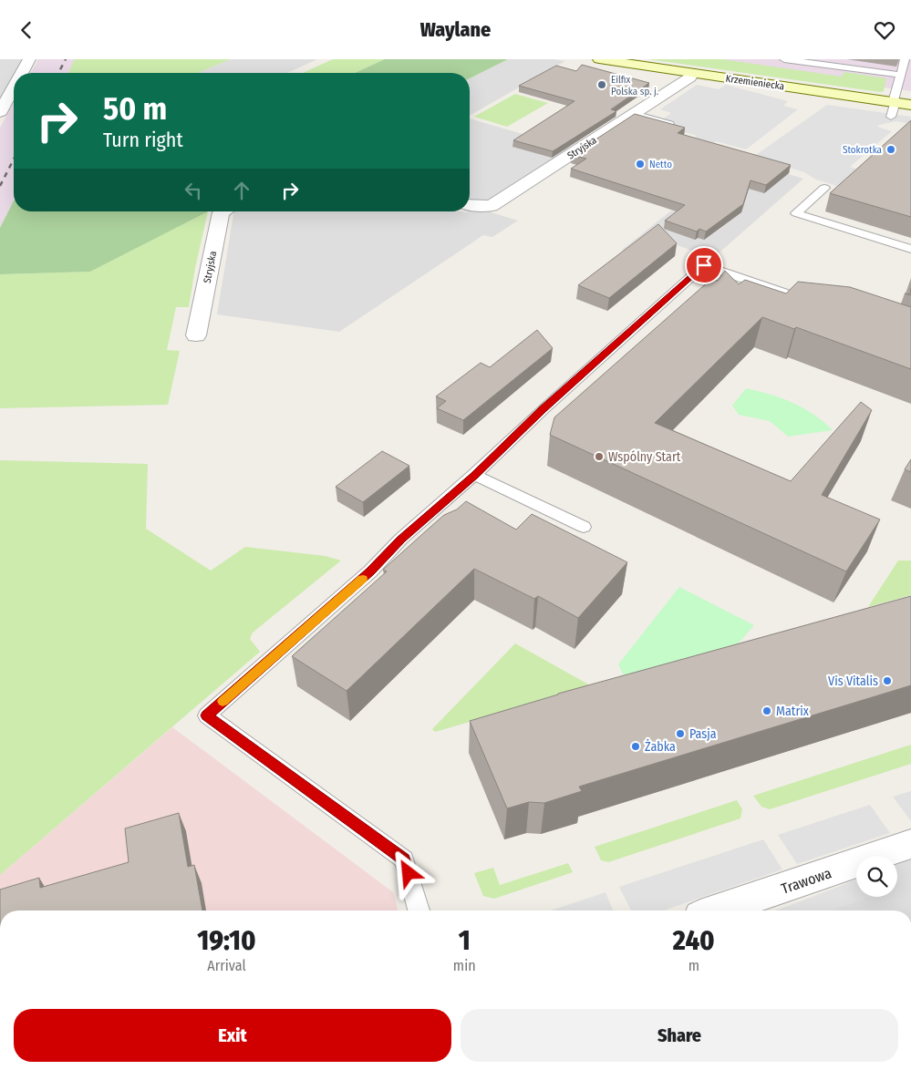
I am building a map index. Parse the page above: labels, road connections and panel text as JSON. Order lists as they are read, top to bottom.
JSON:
{
  "streets": {
    "street": ["Krzemieniecka", "Stryjska", "Trawowa"]
  },
  "crossings": [
    ["Krzemieniecka", "Stryjska"]
  ],
  "places": [
    "Eilfix Polska sp. j.",
    "Stokrotka",
    "Netto",
    "Wspólny Start",
    "Vis Vitalis",
    "Matrix",
    "Pasja",
    "Żabka"
  ],
  "page": {
    "header": "Waylane",
    "turn": ["50 m", "Turn right"],
    "eta": [
      "19:10",
      "Arrival",
      "1",
      "min",
      "240",
      "m"
    ],
    "buttons": ["Exit", "Share"]
  }
}
